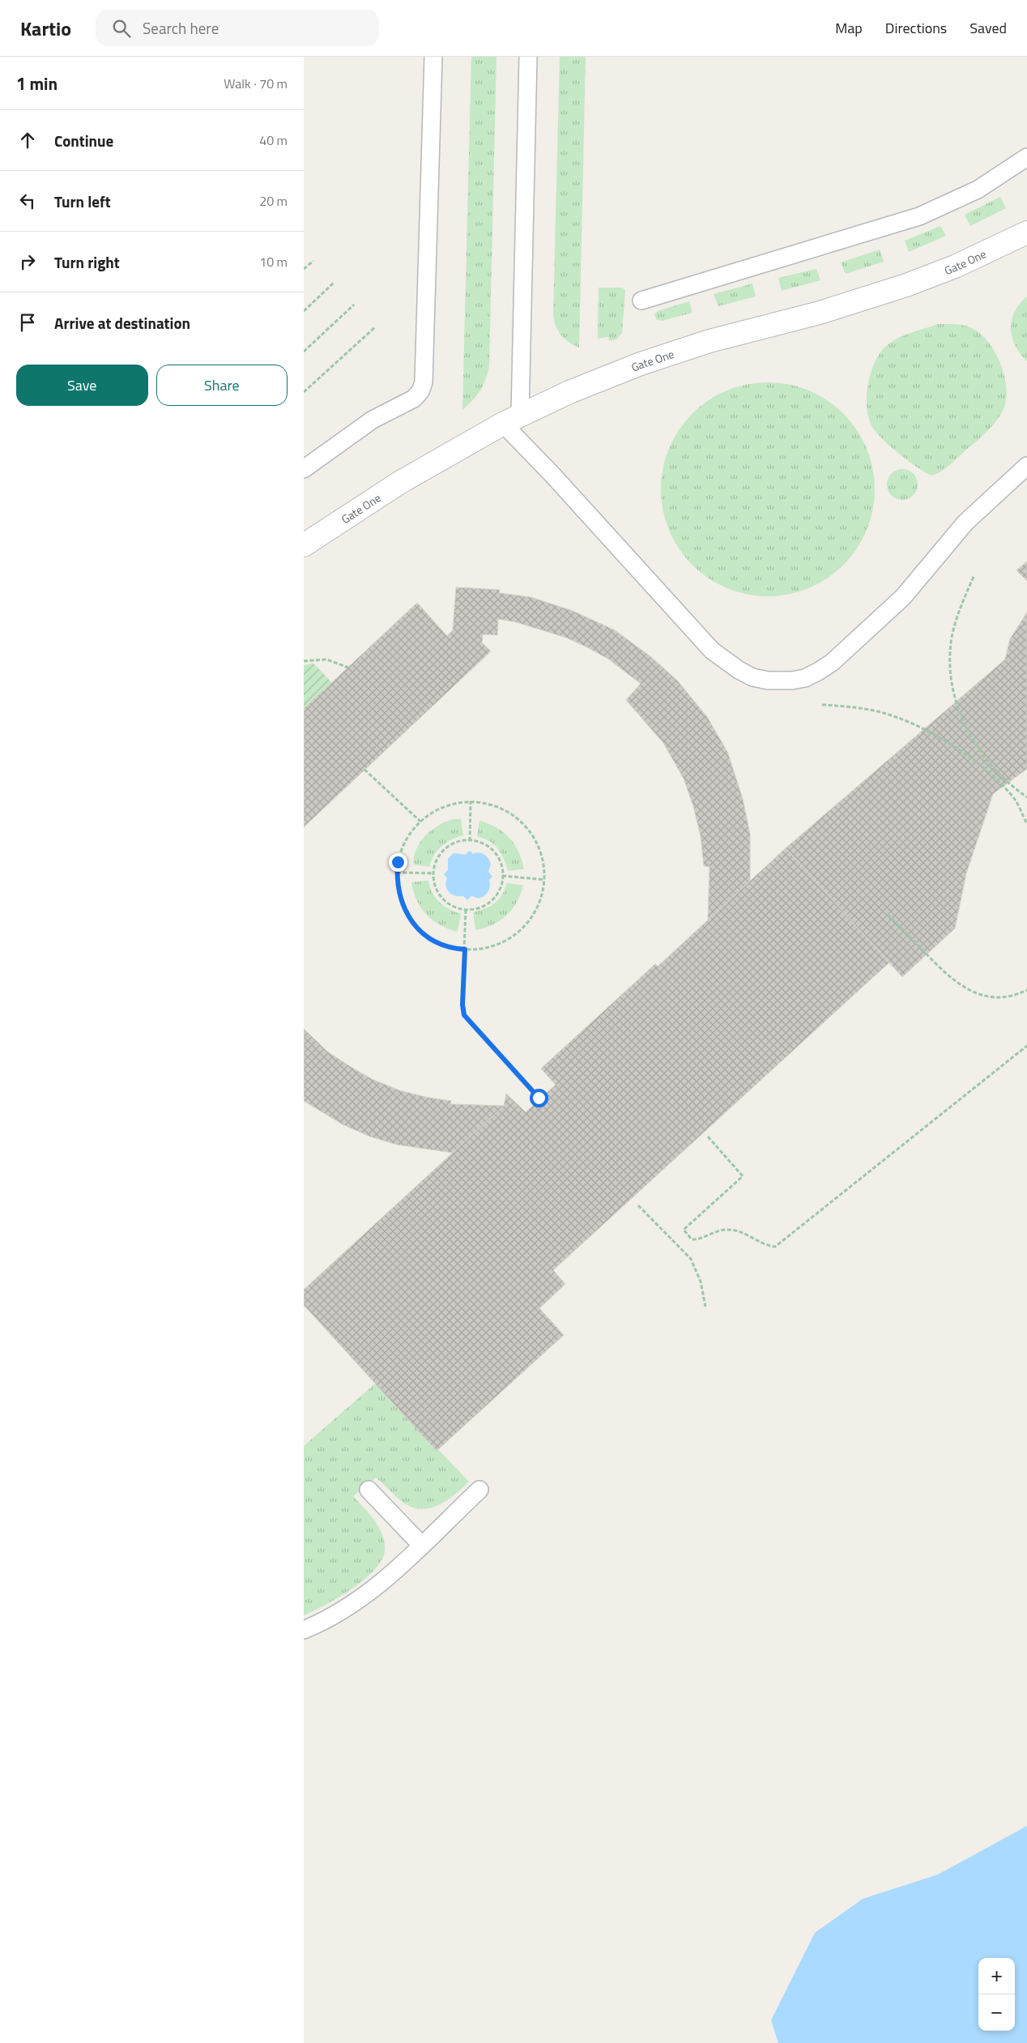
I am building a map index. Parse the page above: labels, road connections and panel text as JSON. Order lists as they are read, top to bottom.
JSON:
{
  "streets": {
    "street": ["Gate One"]
  },
  "page": {
    "header": "Kartio",
    "search": "Search here",
    "nav": ["Map", "Directions", "Saved"],
    "heading": ["1 min", "Walk · 70 m"],
    "list": [
      ["Continue", "40 m"],
      ["Turn left", "20 m"],
      ["Turn right", "10 m"],
      "Arrive at destination"
    ],
    "buttons": ["Save", "Share"],
    "map_buttons": ["+", "−"]
  }
}
